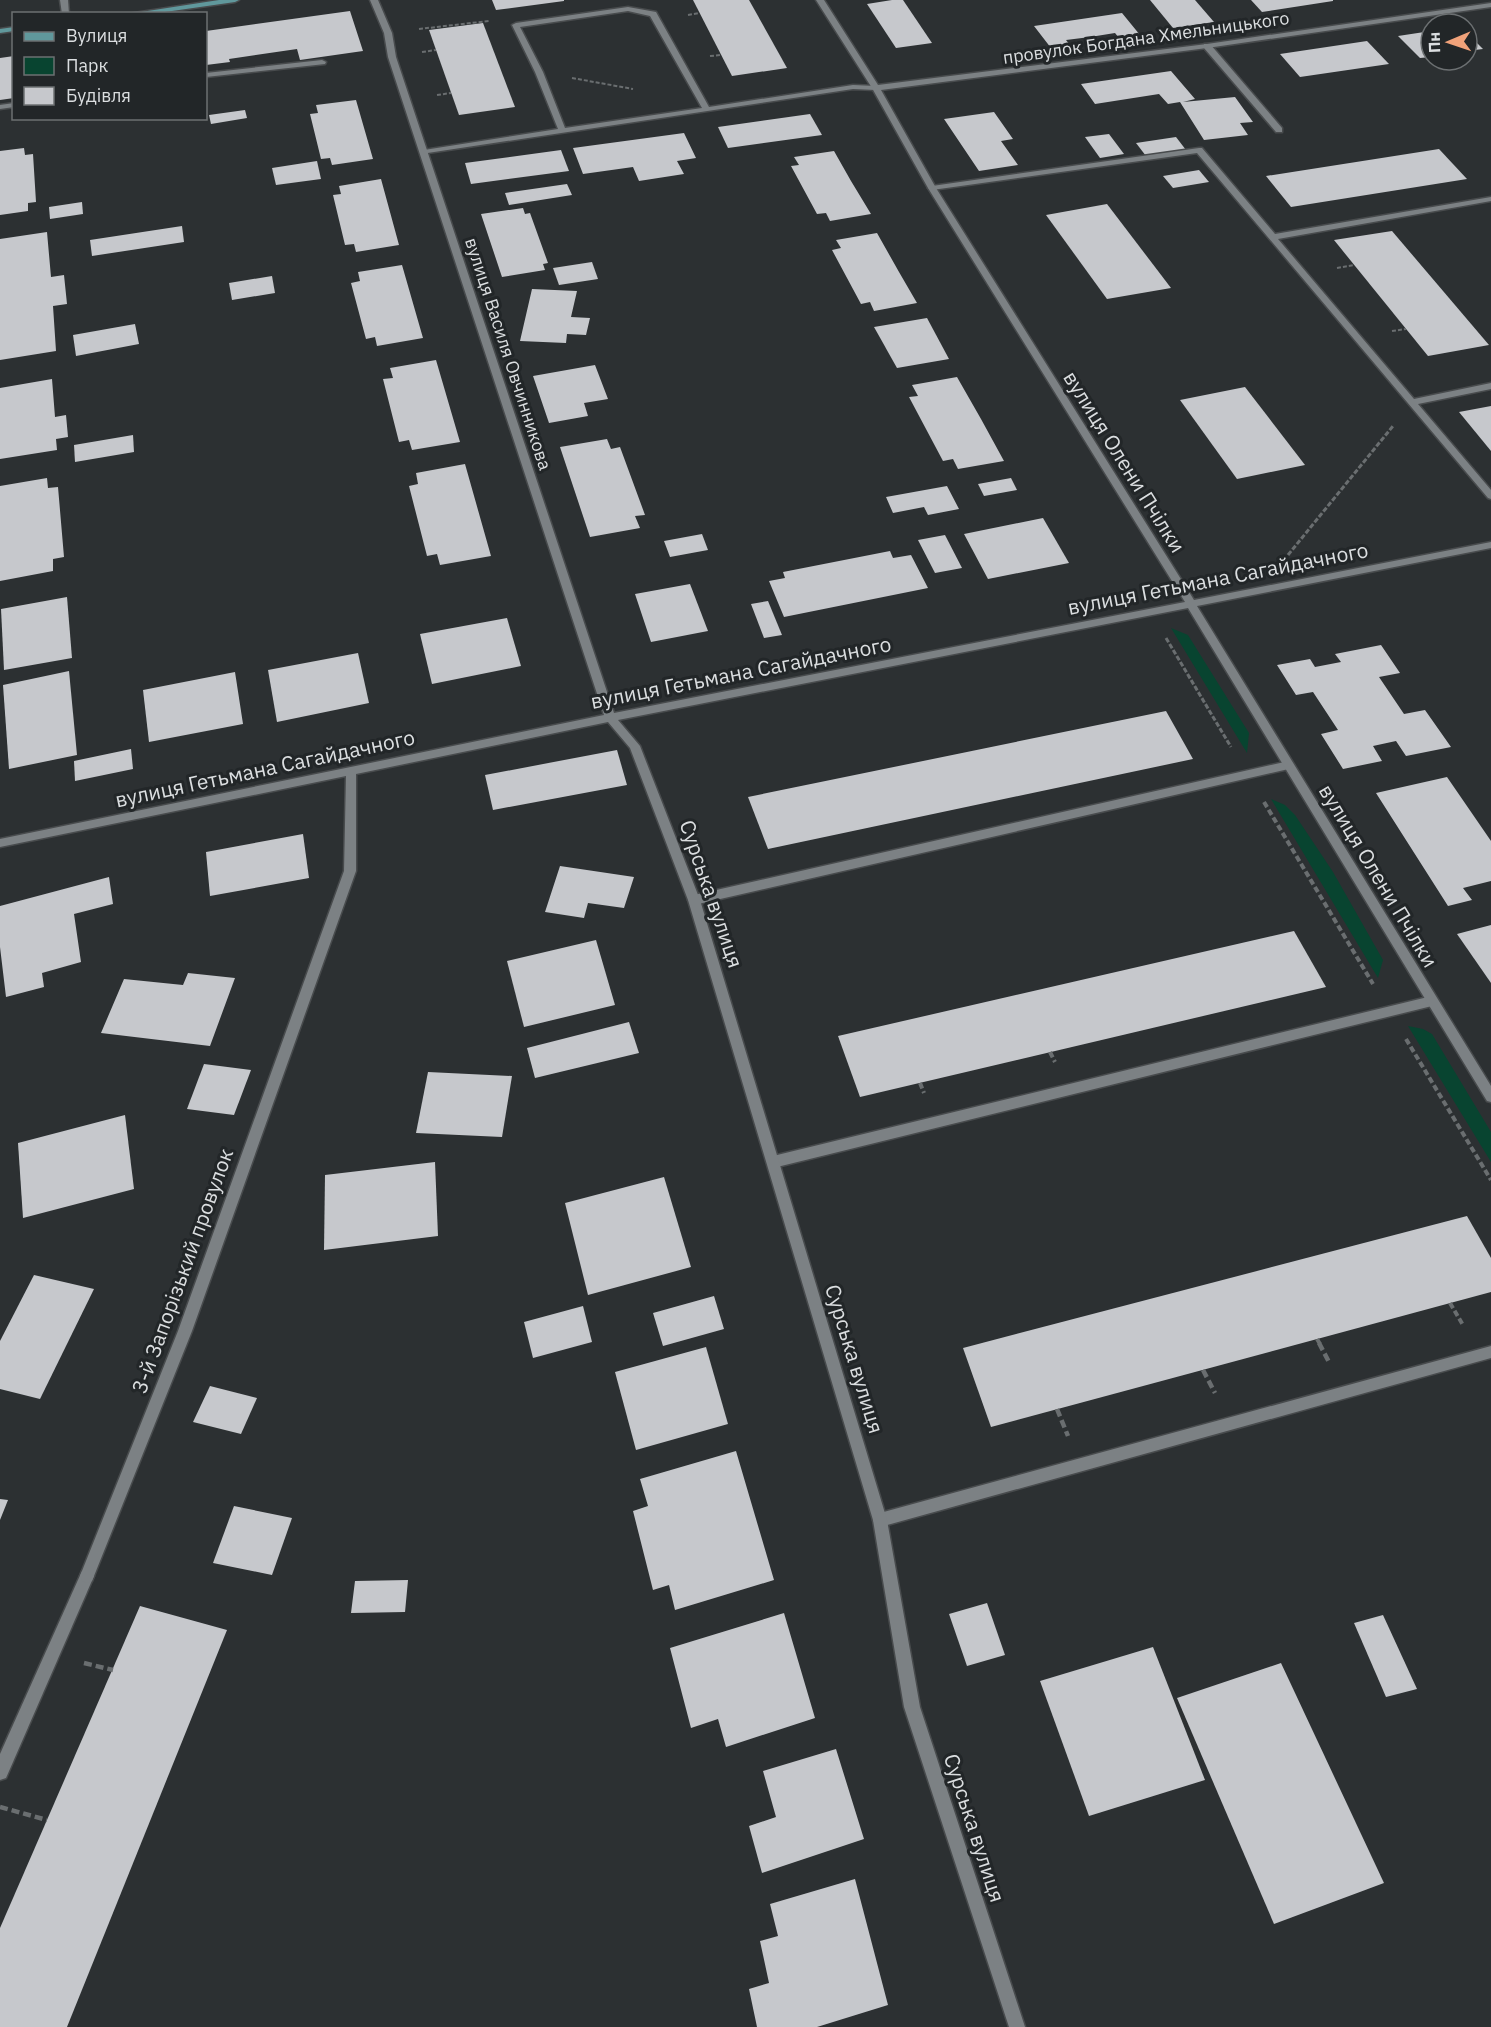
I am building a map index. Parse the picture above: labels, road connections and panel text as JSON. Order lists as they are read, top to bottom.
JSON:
{
  "streets": {
    "street": [
      "провулок Богдана Хмельницького",
      "вулиця Василя Овчинникова",
      "вулиця Олени Пчілки",
      "вулиця Гетьмана Сагайдачного",
      "Сурська вулиця",
      "3-й Запорізький провулок"
    ]
  },
  "crossings": [
    ["провулок Богдана Хмельницького", "вулиця Василя Овчинникова"],
    ["провулок Богдана Хмельницького", "вулиця Олени Пчілки"],
    ["вулиця Василя Овчинникова", "вулиця Гетьмана Сагайдачного"],
    ["вулиця Василя Овчинникова", "Сурська вулиця"],
    ["вулиця Олени Пчілки", "вулиця Гетьмана Сагайдачного"],
    ["вулиця Гетьмана Сагайдачного", "Сурська вулиця"],
    ["вулиця Гетьмана Сагайдачного", "3-й Запорізький провулок"]
  ],
  "legend": ["Вулиця", "Парк", "Будівля"],
  "north": "left"
}
